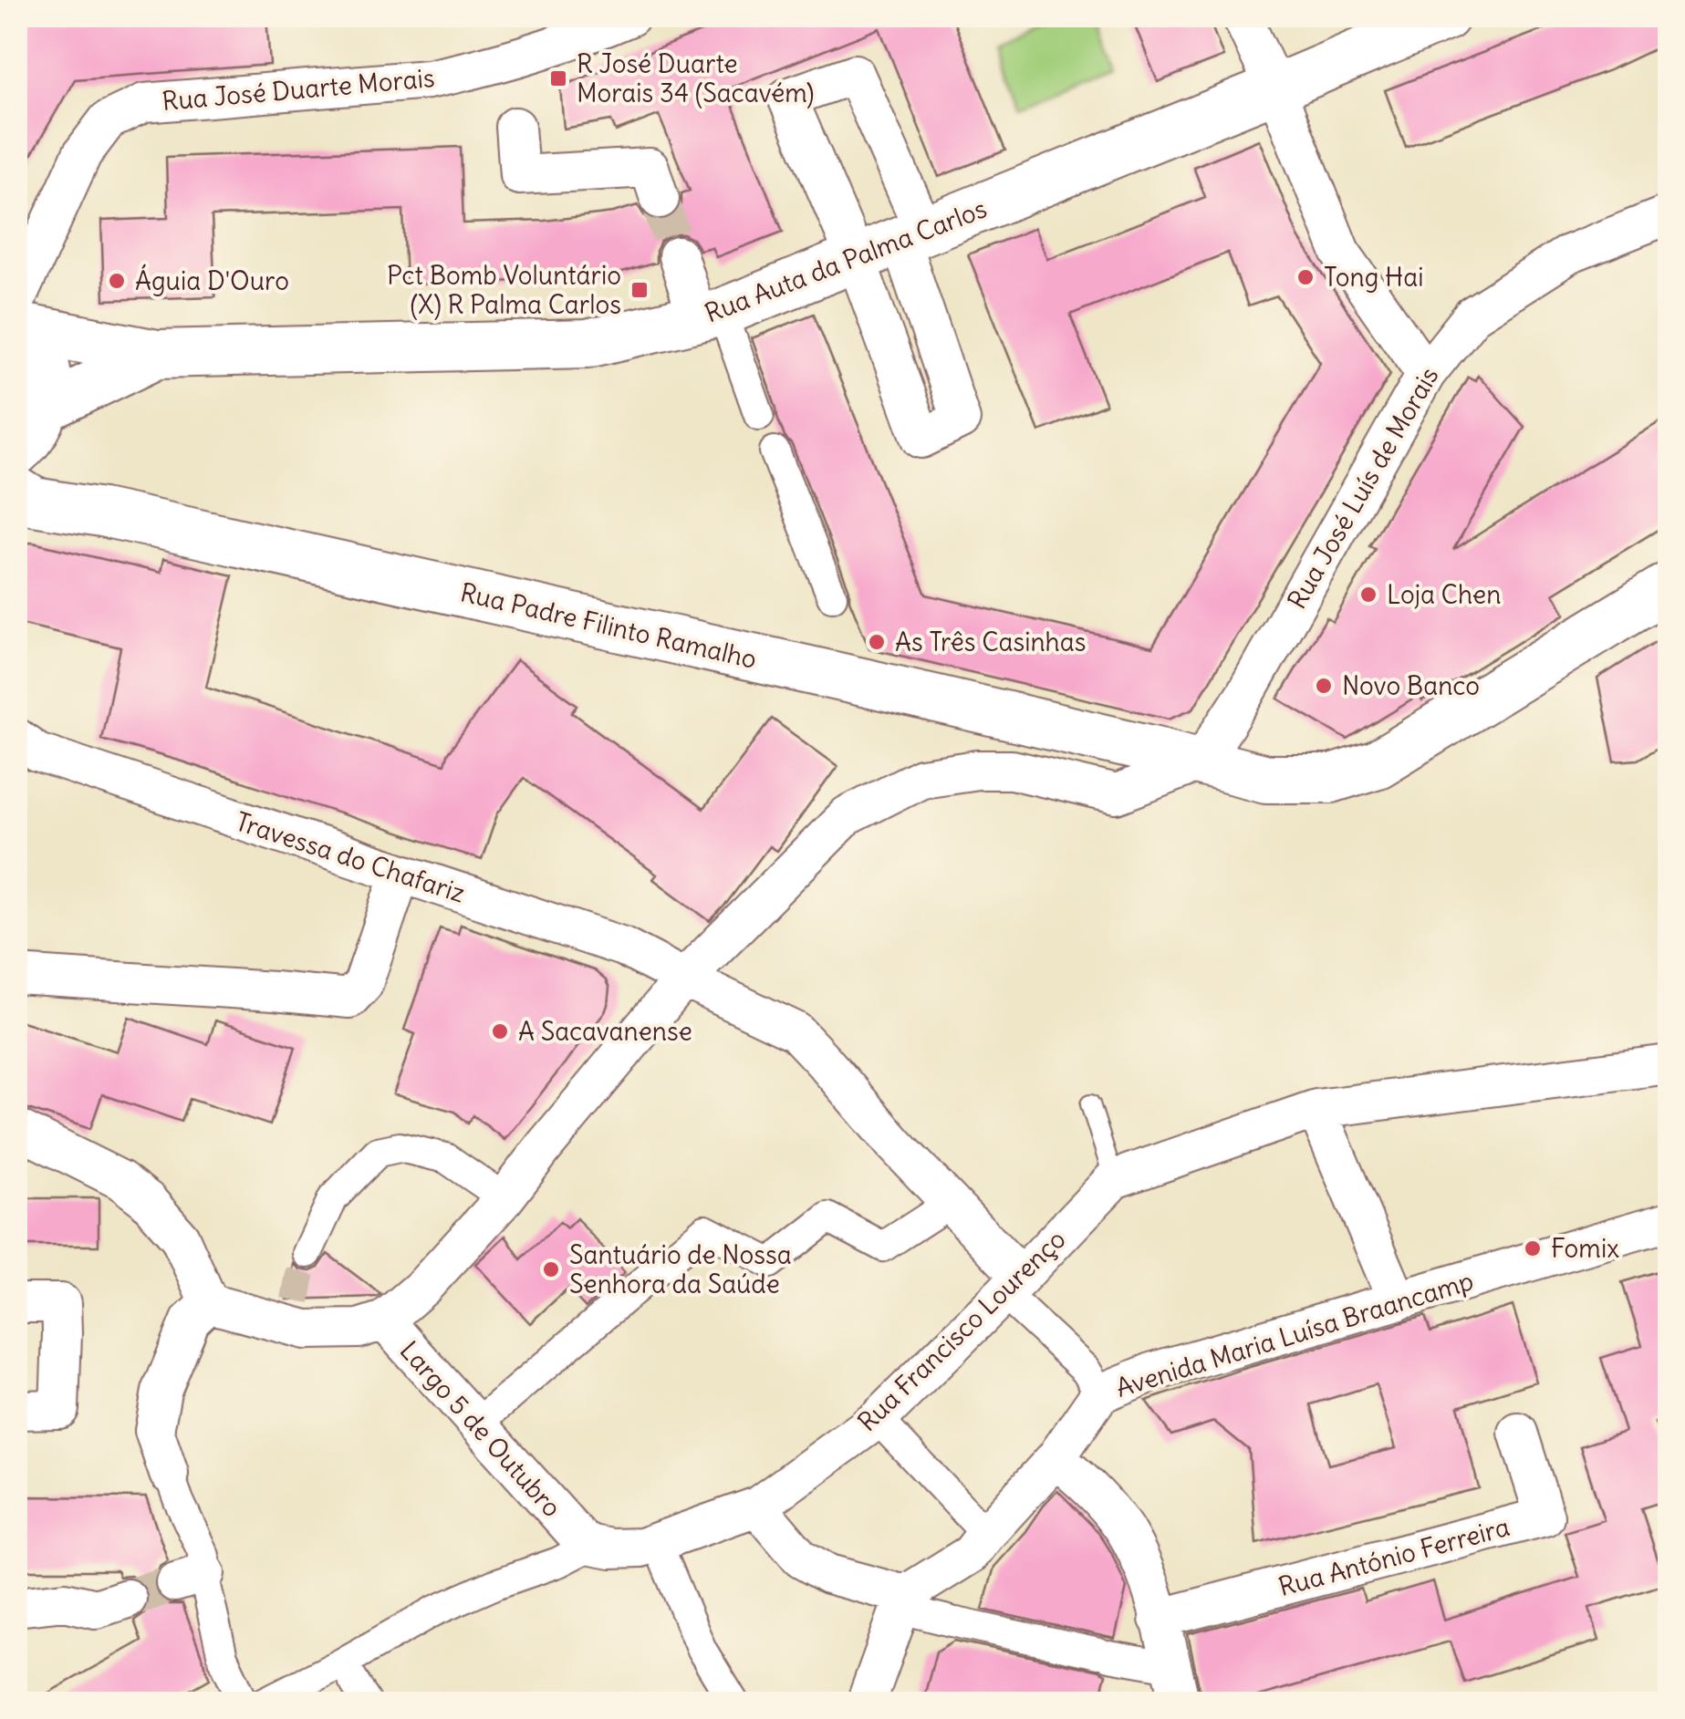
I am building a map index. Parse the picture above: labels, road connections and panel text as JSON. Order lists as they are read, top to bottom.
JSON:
{
  "streets": {
    "street": [
      "Rua José Duarte Morais",
      "Rua Auta da Palma Carlos",
      "Rua José Luís de Morais",
      "Rua Padre Filinto Ramalho",
      "Travessa do Chafariz",
      "Rua Francisco Lourenço",
      "Avenida Maria Luísa Braancamp",
      "Largo 5 de Outubro",
      "Rua António Ferreira"
    ]
  },
  "crossings": [
    ["Rua José Luís de Morais", "Rua Padre Filinto Ramalho"],
    ["Travessa do Chafariz", "Rua Francisco Lourenço"],
    ["Rua Francisco Lourenço", "Largo 5 de Outubro"]
  ],
  "places": {
    "transit": ["R José Duarte Morais 34 (Sacavém)", "Pct Bomb Voluntário (X) R Palma Carlos"],
    "other": [
      "Tong Hai",
      "Águia D'Ouro",
      "Loja Chen",
      "As Três Casinhas",
      "Novo Banco",
      "A Sacavanense",
      "Fomix",
      "Santuário de Nossa Senhora da Saúde"
    ]
  }
}
